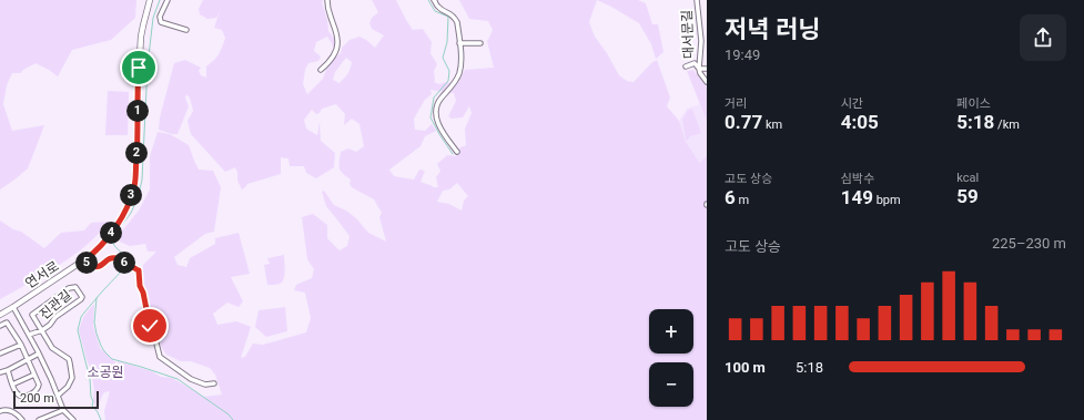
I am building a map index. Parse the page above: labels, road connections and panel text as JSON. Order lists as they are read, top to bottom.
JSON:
{
  "streets": {
    "main road": ["연서로"],
    "street": ["대서문길", "진관길"]
  },
  "crossings": [
    ["연서로", "진관길"]
  ],
  "parks": ["소공원"],
  "scale_bar": "200 m",
  "page": {
    "heading": ["저녁 러닝", "19:49"],
    "stats": [
      ["거리", "0.77 km"],
      ["시간", "4:05"],
      ["페이스", "5:18 /km"],
      ["고도 상승", "6 m"],
      ["심박수", "149 bpm"],
      ["kcal", "59"]
    ],
    "pins": [
      "1",
      "2",
      "3",
      "4",
      "5",
      "6"
    ],
    "chart": ["고도 상승", "225–230 m"],
    "map_buttons": ["+", "−"],
    "list": [
      {
        "name": "100 m",
        "note": "5:18"
      }
    ],
    "scale": "200 m"
  }
}
